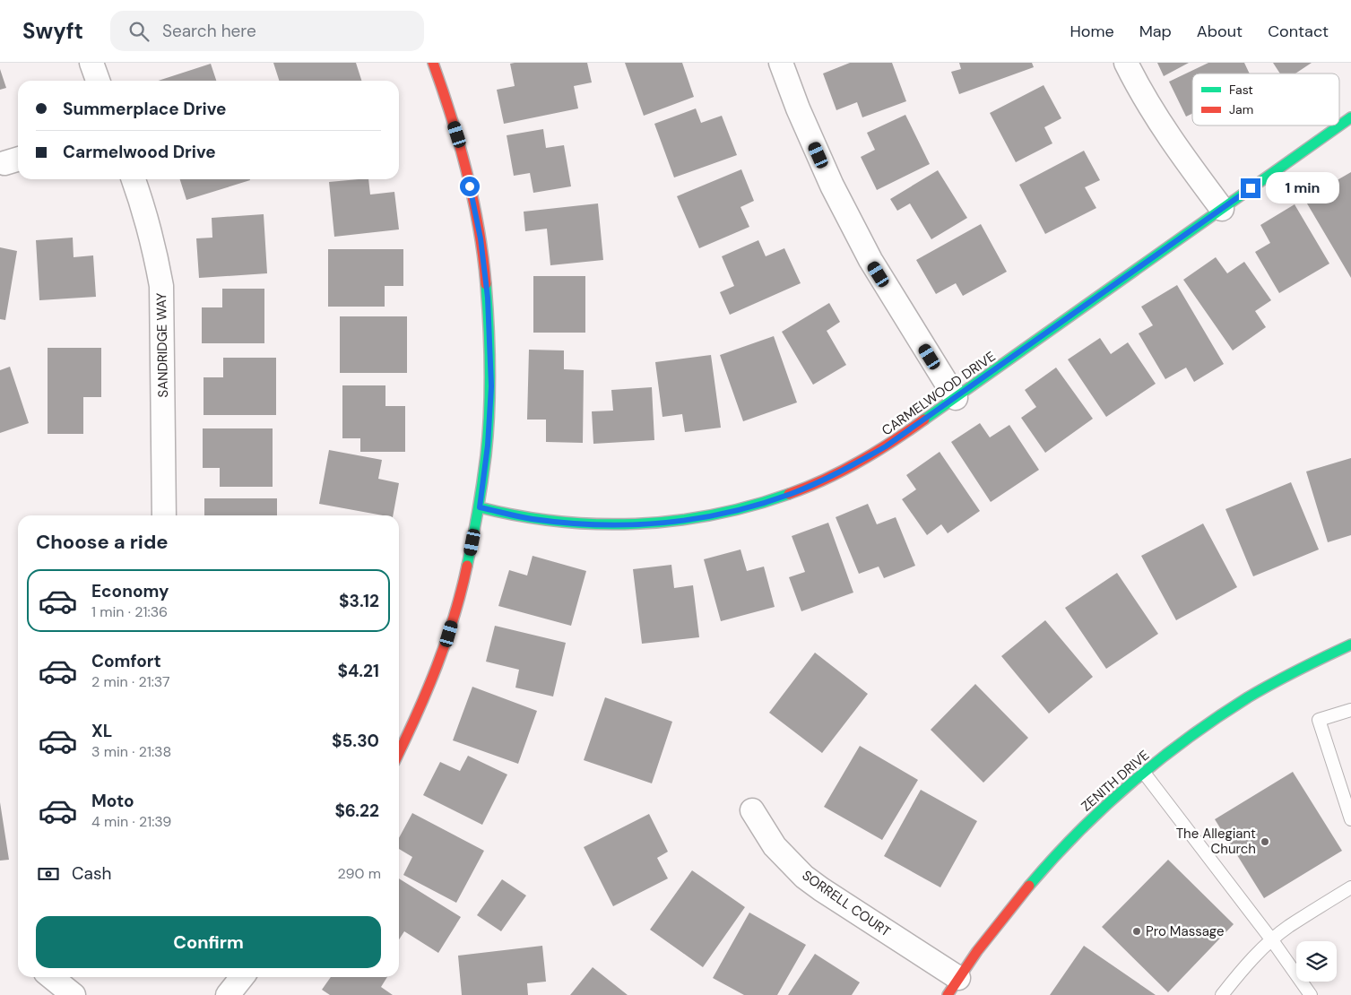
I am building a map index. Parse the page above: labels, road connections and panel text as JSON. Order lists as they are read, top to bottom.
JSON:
{
  "streets": {
    "street": [
      "SANDRIDGE WAY",
      "CARMELWOOD DRIVE",
      "ZENITH DRIVE",
      "SORRELL COURT"
    ]
  },
  "crossings": [
    ["ZENITH DRIVE", "SORRELL COURT"]
  ],
  "places": ["The Allegiant Church", "Pro Massage"],
  "legend": ["Fast", "Jam"],
  "page": {
    "header": "Swyft",
    "search": "Search here",
    "nav": [
      "Home",
      "Map",
      "About",
      "Contact"
    ],
    "banner": ["Summerplace Drive", "Carmelwood Drive"],
    "bubble": "1 min",
    "heading": "Choose a ride",
    "list": [
      {
        "name": "Economy",
        "note": "1 min · 21:36",
        "value": "$3.12"
      },
      {
        "name": "Comfort",
        "note": "2 min · 21:37",
        "value": "$4.21"
      },
      {
        "name": "XL",
        "note": "3 min · 21:38",
        "value": "$5.30"
      },
      {
        "name": "Moto",
        "note": "4 min · 21:39",
        "value": "$6.22"
      }
    ],
    "pay": ["Cash", "290 m"],
    "buttons": "Confirm"
  }
}
